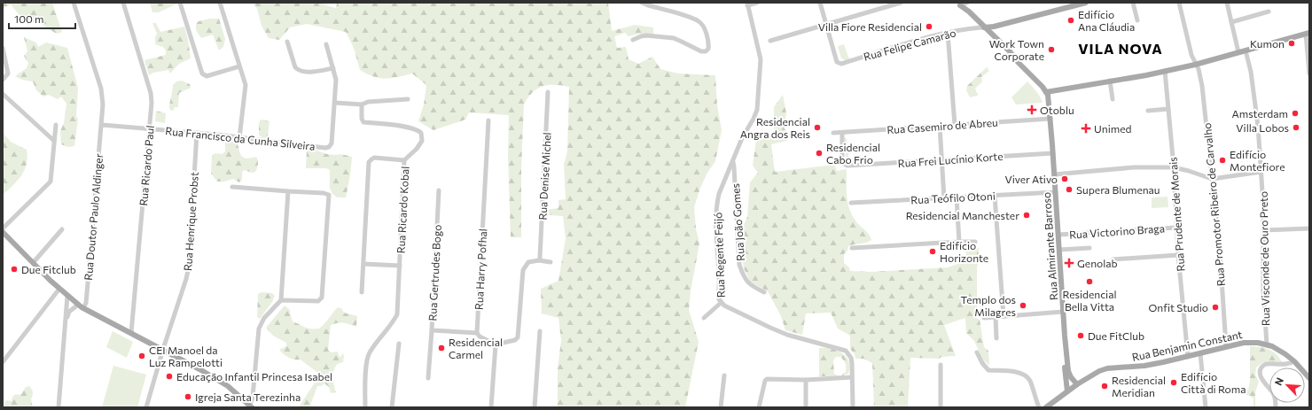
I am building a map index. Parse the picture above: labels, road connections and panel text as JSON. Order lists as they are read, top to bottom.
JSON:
{
  "streets": {
    "main road": ["Rua Almirante Barroso", "Rua Benjamin Constant"],
    "street": [
      "Rua Felipe Camarão",
      "Rua Casemiro de Abreu",
      "Rua Francisco da Cunha Silveira",
      "Rua Frei Lucínio Korte",
      "Rua Ricardo Paul",
      "Rua Denise Michel",
      "Rua Teófilo Otoni",
      "Rua Promotor Ribeiro de Carvalho",
      "Rua Ricardo Kobal",
      "Rua Prudente de Morais",
      "Rua Doutor Paulo Aldinger",
      "Rua Henrique Probst",
      "Rua João Gomes",
      "Rua Victorino Braga",
      "Rua Regente Feijó",
      "Rua Visconde de Ouro Preto",
      "Rua Harry Pofhal",
      "Rua Gertrudes Bogo"
    ]
  },
  "crossings": [
    ["Rua Casemiro de Abreu", "Rua Frei Lucínio Korte"],
    ["Rua Casemiro de Abreu", "Rua Almirante Barroso"],
    ["Rua Francisco da Cunha Silveira", "Rua Ricardo Paul"],
    ["Rua Francisco da Cunha Silveira", "Rua Doutor Paulo Aldinger"],
    ["Rua Francisco da Cunha Silveira", "Rua Henrique Probst"],
    ["Rua Frei Lucínio Korte", "Rua Almirante Barroso"],
    ["Rua Teófilo Otoni", "Rua Almirante Barroso"],
    ["Rua Promotor Ribeiro de Carvalho", "Rua Benjamin Constant"],
    ["Rua Prudente de Morais", "Rua Victorino Braga"],
    ["Rua Prudente de Morais", "Rua Benjamin Constant"],
    ["Rua João Gomes", "Rua Regente Feijó"],
    ["Rua Victorino Braga", "Rua Almirante Barroso"],
    ["Rua Almirante Barroso", "Rua Benjamin Constant"],
    ["Rua Visconde de Ouro Preto", "Rua Benjamin Constant"],
    ["Rua Harry Pofhal", "Rua Gertrudes Bogo"]
  ],
  "districts": ["VILA NOVA"],
  "places": {
    "other": [
      "Edifício Ana Cláudia",
      "Villa Fiore Residencial",
      "Kumon",
      "Work Town Corporate",
      "Amsterdam",
      "Residencial Angra dos Reis",
      "Villa Lobos",
      "Residencial Cabo Frio",
      "Edifício Montefiore",
      "Viver Ativo",
      "Supera Blumenau",
      "Residencial Manchester",
      "Edifício Horizonte",
      "Due Fitclub",
      "Residencial Bella Vitta",
      "Templo dos Milagres",
      "Onfit Studio",
      "Due FitClub",
      "Residencial Carmel",
      "CEI Manoel da Luz Rampelotti",
      "Educação Infantil Princesa Isabel",
      "Edifício Città di Roma",
      "Residencial Meridian",
      "Igreja Santa Terezinha"
    ],
    "health": ["Otoblu", "Unimed", "Genolab"]
  },
  "scale_bar": "100 m",
  "north": "top left"
}
